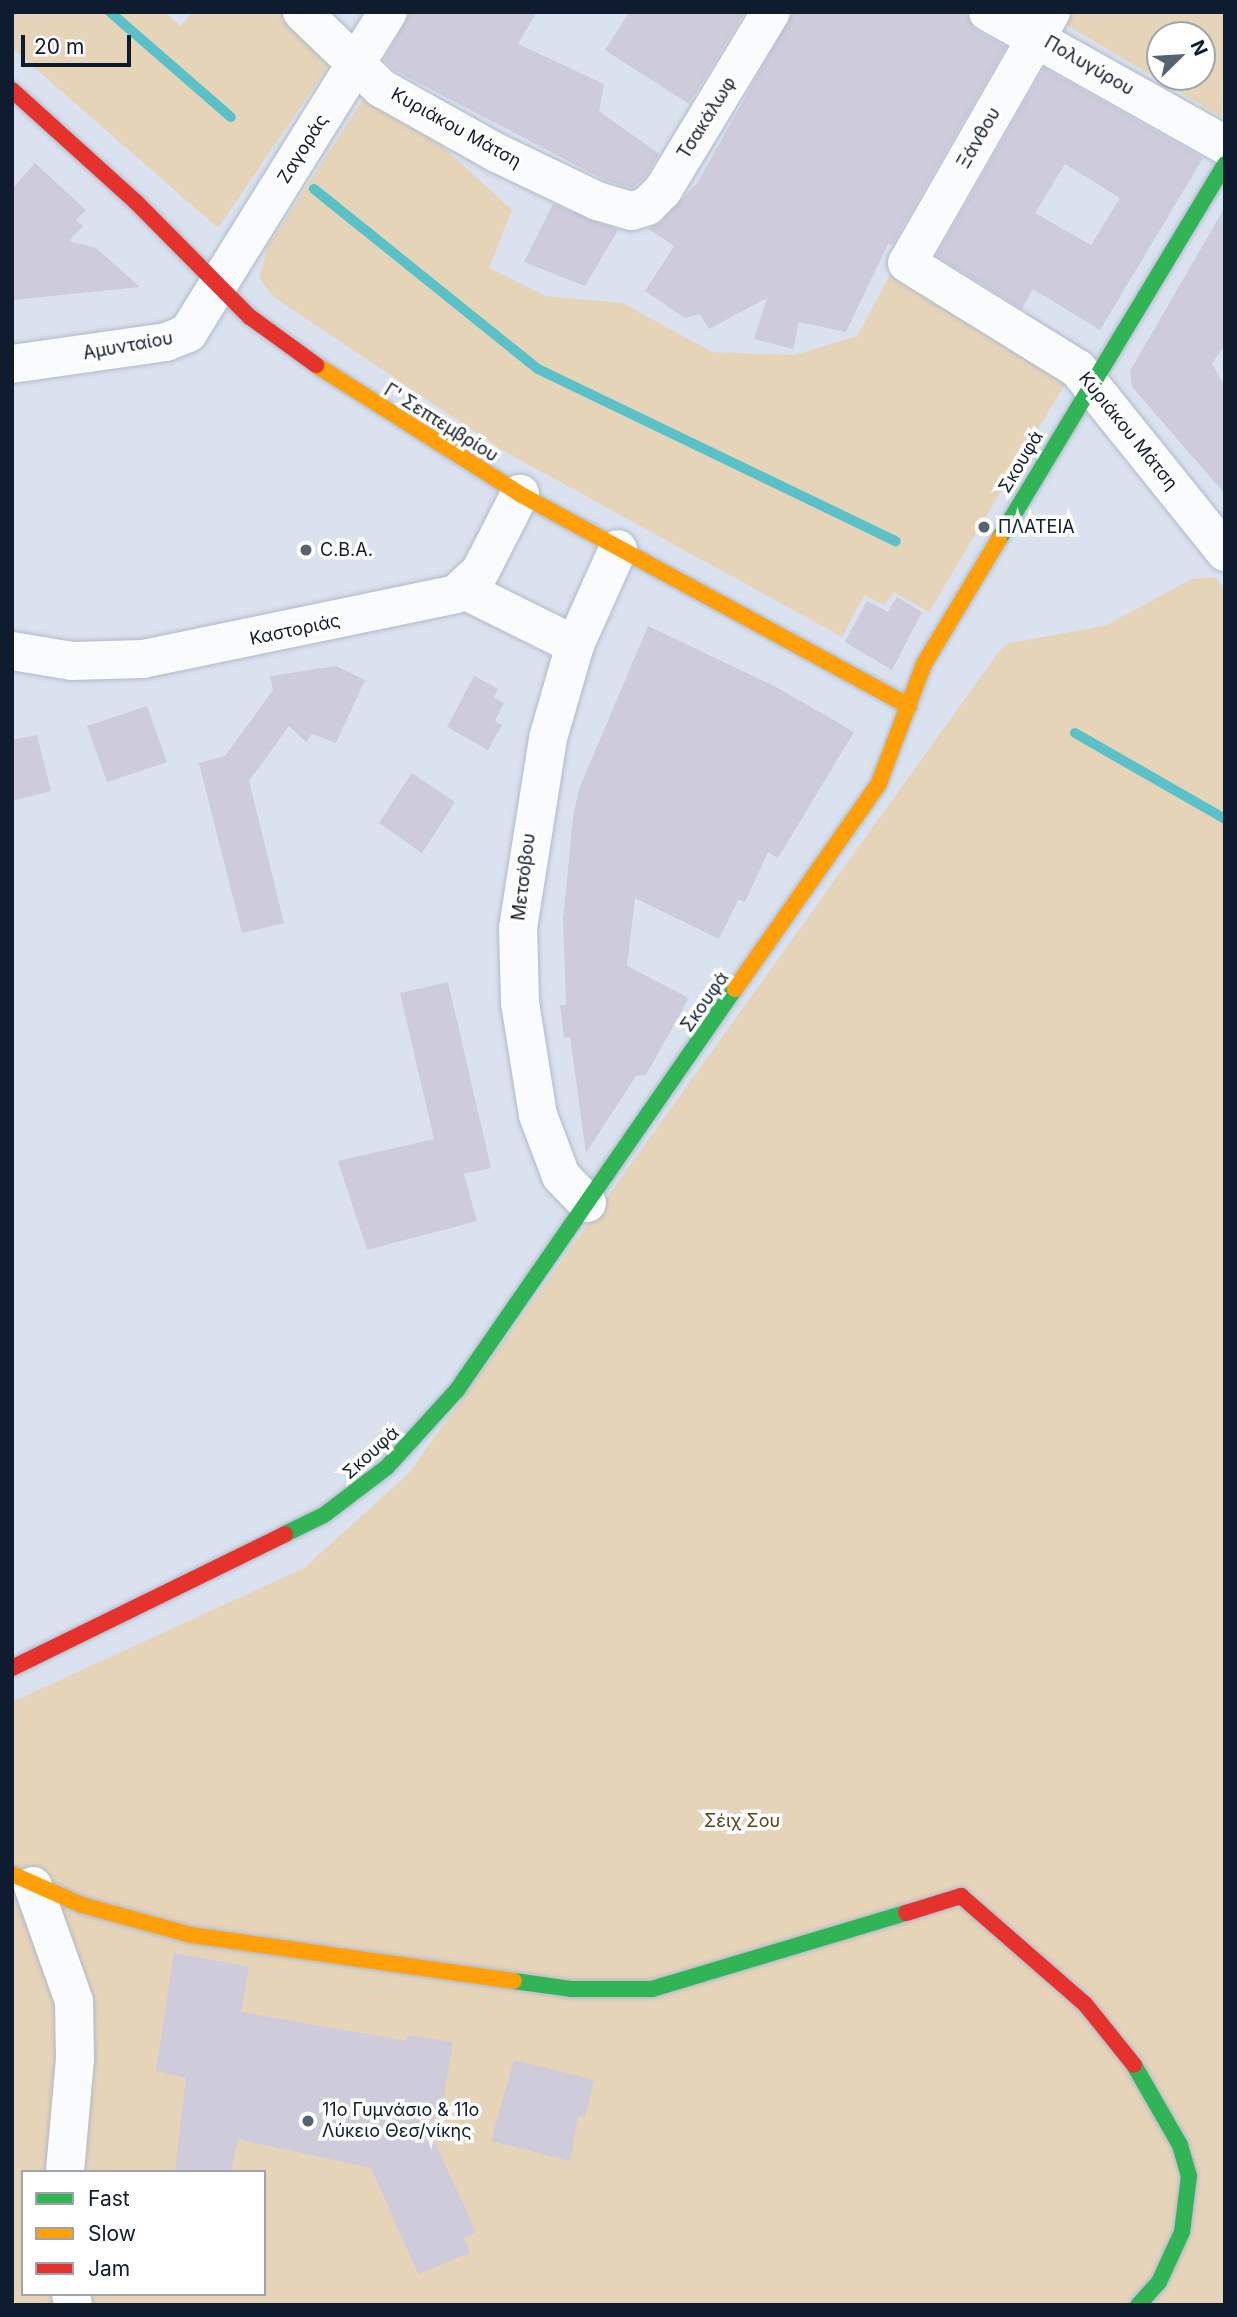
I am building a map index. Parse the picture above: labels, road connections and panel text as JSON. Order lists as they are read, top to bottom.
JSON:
{
  "streets": {
    "street": [
      "Πολυγύρου",
      "Τσακάλωφ",
      "Κυριάκου Μάτση",
      "Ξάνθου",
      "Ζαγοράς",
      "Αμυνταίου",
      "Γ' Σεπτεμβρίου",
      "Σκουφά",
      "Καστοριάς",
      "Μετσόβου"
    ]
  },
  "crossings": [
    ["Πολυγύρου", "Ξάνθου"],
    ["Τσακάλωφ", "Κυριάκου Μάτση"],
    ["Κυριάκου Μάτση", "Ξάνθου"],
    ["Κυριάκου Μάτση", "Ζαγοράς"],
    ["Κυριάκου Μάτση", "Σκουφά"],
    ["Ζαγοράς", "Αμυνταίου"],
    ["Ζαγοράς", "Γ' Σεπτεμβρίου"],
    ["Αμυνταίου", "Γ' Σεπτεμβρίου"],
    ["Γ' Σεπτεμβρίου", "Σκουφά"],
    ["Γ' Σεπτεμβρίου", "Μετσόβου"],
    ["Σκουφά", "Μετσόβου"]
  ],
  "parks": ["Σέιχ Σου"],
  "places": ["ΠΛΑΤΕΙΑ", "C.B.A.", "11ο Γυμνάσιο & 11ο Λύκειο Θεσ/νίκης"],
  "legend": ["Fast", "Slow", "Jam"],
  "scale_bar": "20 m",
  "north": "top right"
}
